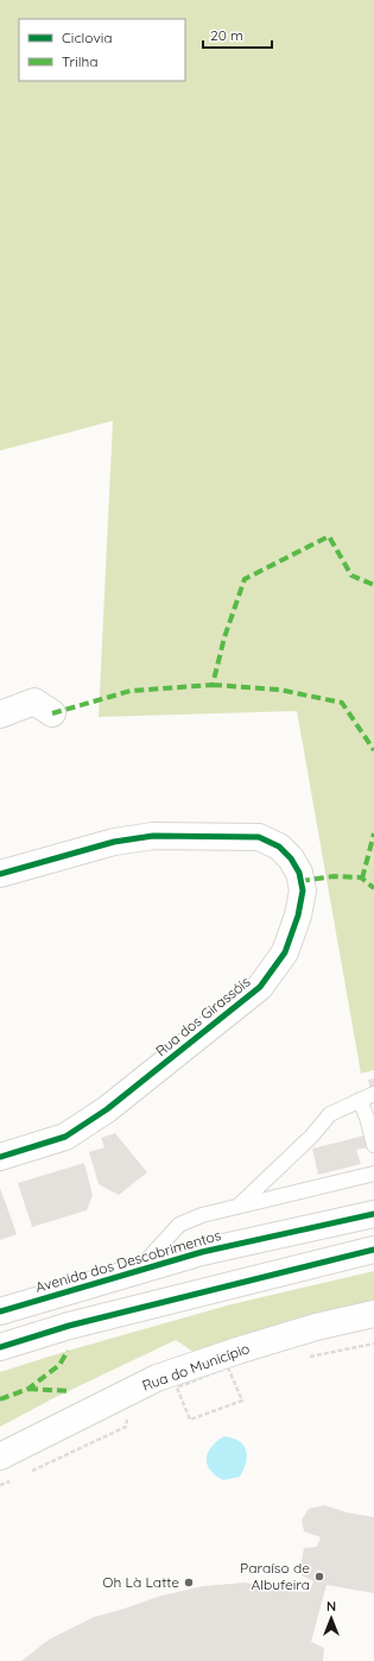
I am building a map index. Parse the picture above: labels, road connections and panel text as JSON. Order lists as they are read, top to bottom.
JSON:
{
  "streets": {
    "street": ["Rua dos Girassóis", "Avenida dos Descobrimentos", "Rua do Município"]
  },
  "places": ["Paraíso de Albufeira", "Oh Là Latte"],
  "legend": ["Ciclovia", "Trilha"],
  "scale_bar": "20 m",
  "north": "top"
}
